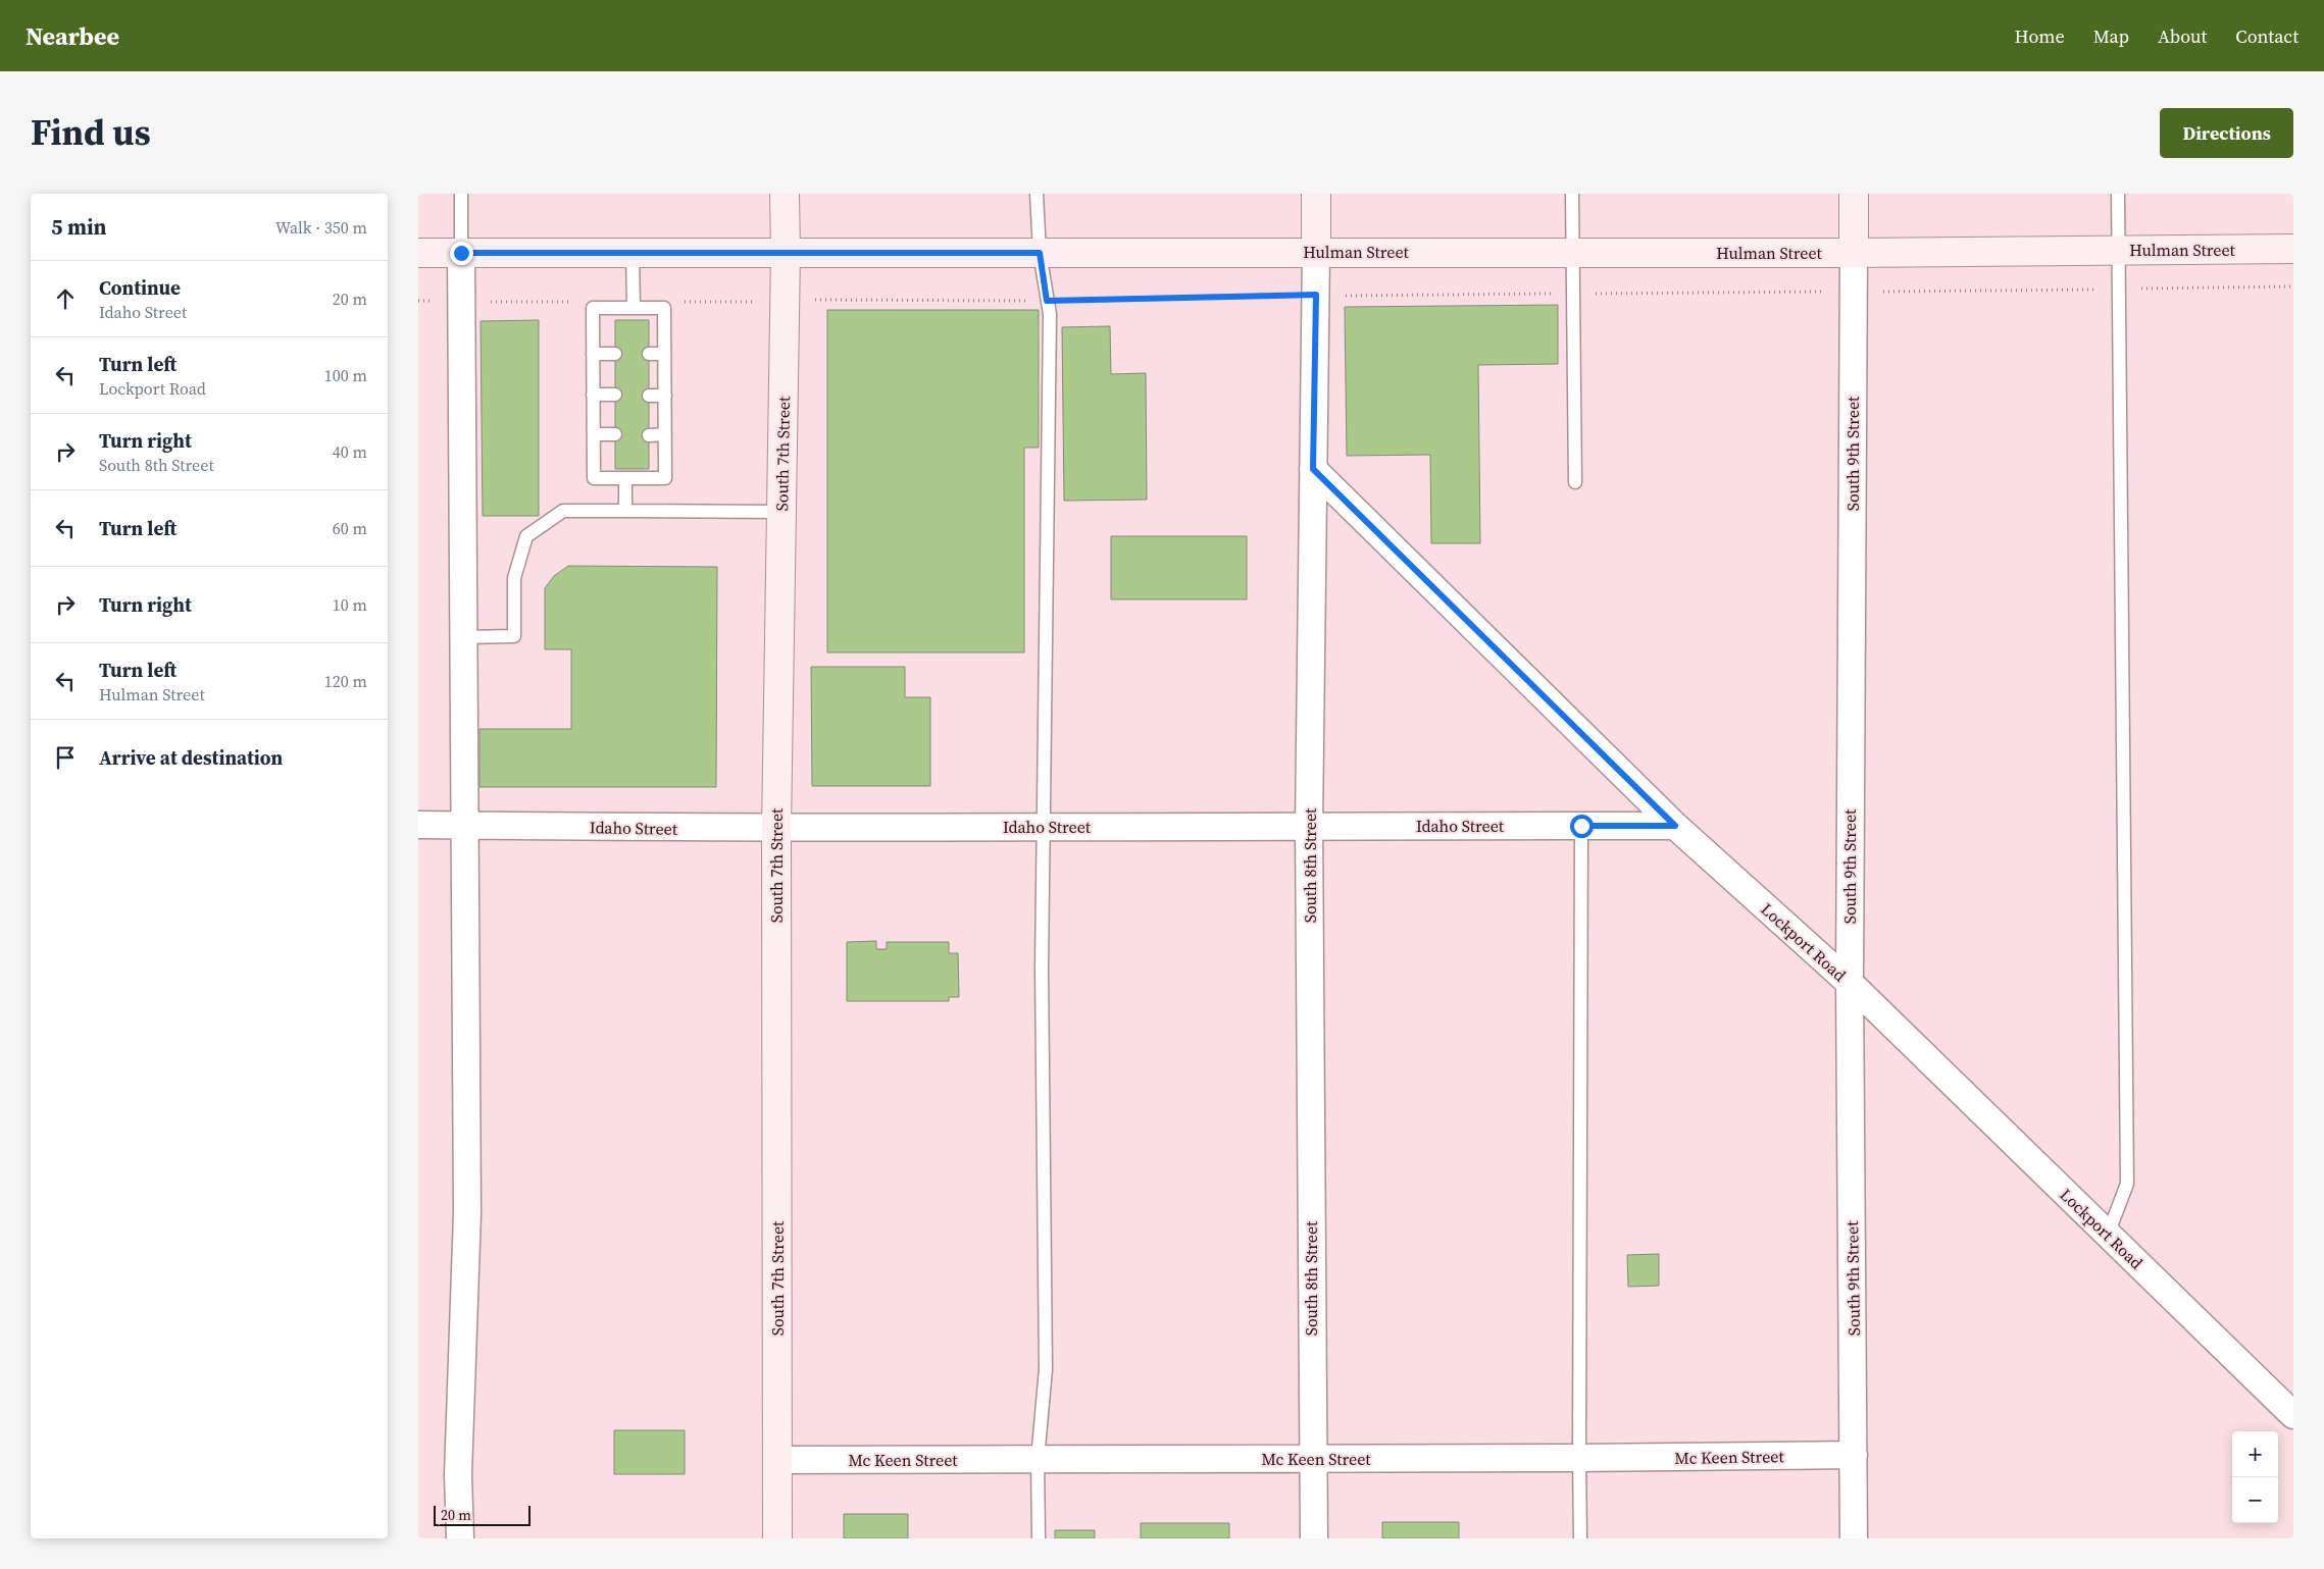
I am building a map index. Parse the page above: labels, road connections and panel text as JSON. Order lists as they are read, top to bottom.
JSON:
{
  "streets": {
    "street": [
      "Hulman Street",
      "South 7th Street",
      "South 9th Street",
      "Idaho Street",
      "South 8th Street",
      "Lockport Road",
      "Mc Keen Street"
    ]
  },
  "crossings": [
    ["Hulman Street", "South 7th Street"],
    ["Hulman Street", "South 9th Street"],
    ["Hulman Street", "South 8th Street"],
    ["South 7th Street", "Idaho Street"],
    ["South 7th Street", "Mc Keen Street"],
    ["South 9th Street", "Lockport Road"],
    ["South 9th Street", "Mc Keen Street"],
    ["Idaho Street", "South 8th Street"],
    ["Idaho Street", "Lockport Road"],
    ["South 8th Street", "Lockport Road"],
    ["South 8th Street", "Mc Keen Street"]
  ],
  "scale_bar": "20 m",
  "page": {
    "header": "Nearbee",
    "nav": [
      "Home",
      "Map",
      "About",
      "Contact"
    ],
    "title": "Find us",
    "buttons": "Directions",
    "heading": ["5 min", "Walk · 350 m"],
    "list": [
      ["Continue", "Idaho Street", "20 m"],
      ["Turn left", "Lockport Road", "100 m"],
      ["Turn right", "South 8th Street", "40 m"],
      ["Turn left", "60 m"],
      ["Turn right", "10 m"],
      ["Turn left", "Hulman Street", "120 m"],
      "Arrive at destination"
    ],
    "map_buttons": ["+", "−"],
    "scale": "20 m"
  }
}
